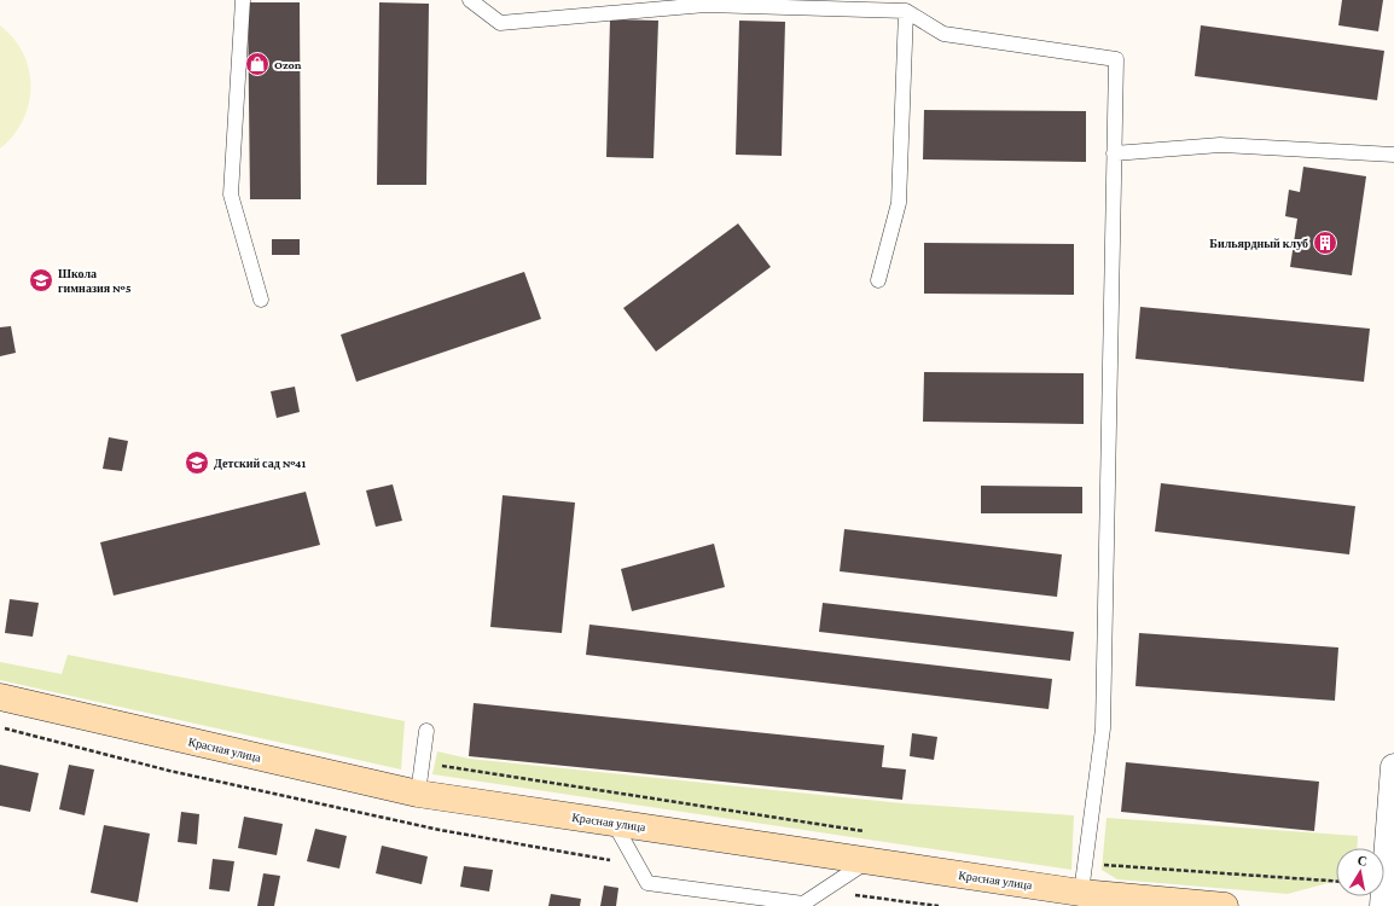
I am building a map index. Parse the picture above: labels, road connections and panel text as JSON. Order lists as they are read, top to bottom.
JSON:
{
  "streets": {
    "main road": ["Красная улица"]
  },
  "places": {
    "shop": ["Ozon"],
    "building": ["Бильярдный клуб"],
    "school or university": ["Школа гимназия №5", "Детский сад №41"]
  },
  "north": "top"
}
